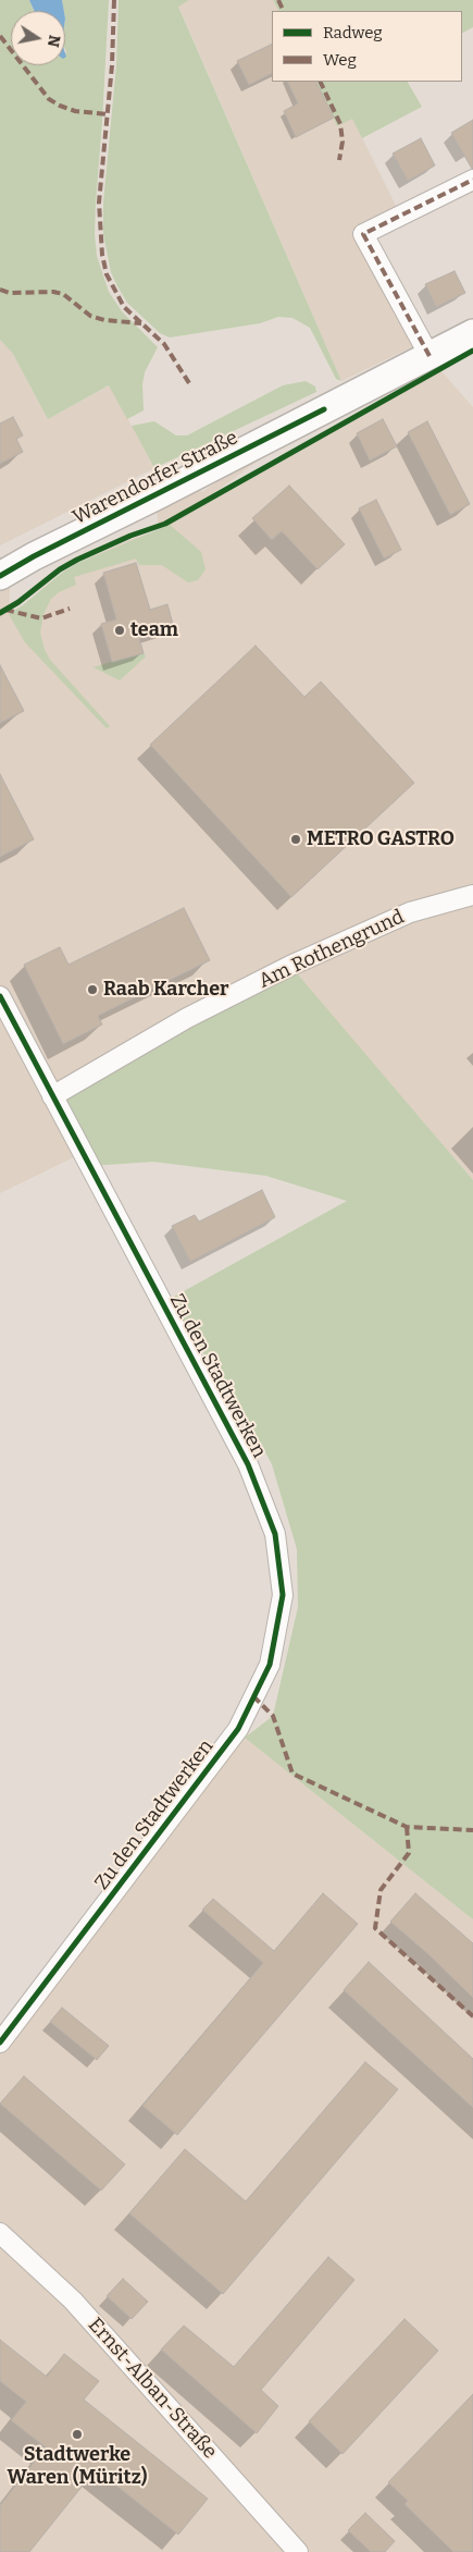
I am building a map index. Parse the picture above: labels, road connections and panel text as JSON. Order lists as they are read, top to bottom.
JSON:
{
  "streets": {
    "main road": ["Warendorfer Straße"],
    "street": ["Am Rothengrund", "Zu den Stadtwerken", "Ernst-Alban-Straße"]
  },
  "crossings": [
    ["Am Rothengrund", "Zu den Stadtwerken"]
  ],
  "places": [
    "team",
    "METRO GASTRO",
    "Raab Karcher",
    "Stadtwerke Waren (Müritz)"
  ],
  "legend": ["Radweg", "Weg"],
  "north": "right"
}
